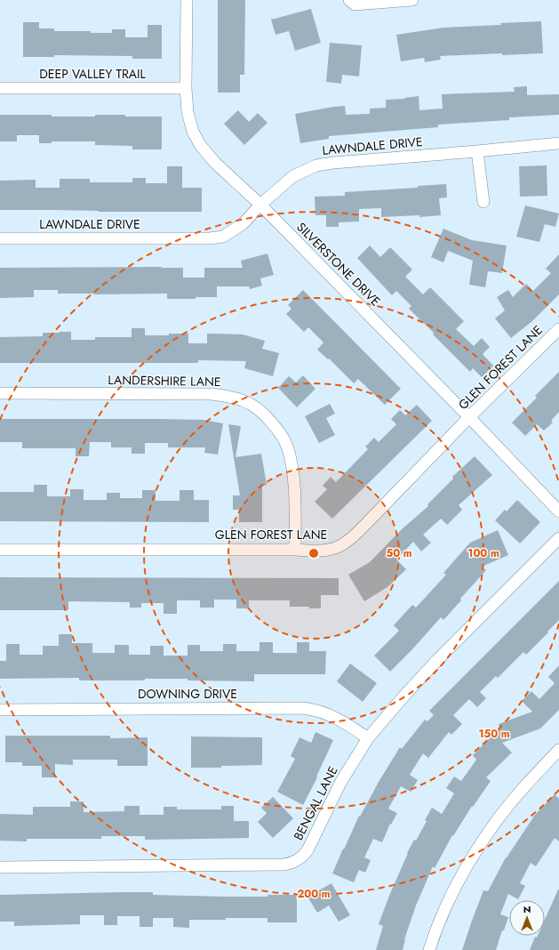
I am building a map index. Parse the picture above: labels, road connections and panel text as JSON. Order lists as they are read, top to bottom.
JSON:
{
  "streets": {
    "street": [
      "DEEP VALLEY TRAIL",
      "LAWNDALE DRIVE",
      "SILVERSTONE DRIVE",
      "GLEN FOREST LANE",
      "LANDERSHIRE LANE",
      "DOWNING DRIVE",
      "BENGAL LANE"
    ]
  },
  "crossings": [
    ["DEEP VALLEY TRAIL", "SILVERSTONE DRIVE"],
    ["LAWNDALE DRIVE", "SILVERSTONE DRIVE"],
    ["SILVERSTONE DRIVE", "GLEN FOREST LANE"],
    ["GLEN FOREST LANE", "LANDERSHIRE LANE"],
    ["DOWNING DRIVE", "BENGAL LANE"]
  ],
  "north": "top",
  "rings": [
    "50 m",
    "100 m",
    "150 m",
    "200 m"
  ]
}
